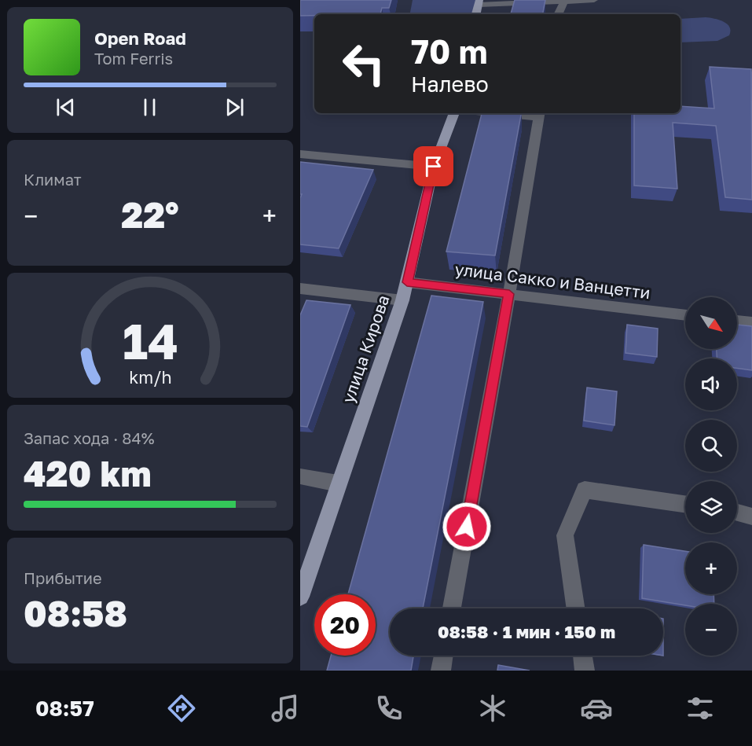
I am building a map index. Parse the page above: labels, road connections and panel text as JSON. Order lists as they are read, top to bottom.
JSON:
{
  "streets": {
    "main road": ["улица Кирова"],
    "street": ["улица Сакко и Ванцетти"]
  },
  "crossings": [
    ["улица Сакко и Ванцетти", "улица Кирова"]
  ],
  "north": "bottom right",
  "page": {
    "turn": ["70 m", "Налево"],
    "song": ["Open Road", "Tom Ferris"],
    "tile": [
      "Климат",
      ["Запас хода · 84%", "420 km"],
      ["Прибытие", "08:58"]
    ],
    "heat": ["−", "22°", "+"],
    "map_buttons": ["+", "−"],
    "limit": "20",
    "trip": "08:58 · 1 мин · 150 m",
    "tabs": "08:57",
    "gauge": ["14", "km/h"]
  }
}
